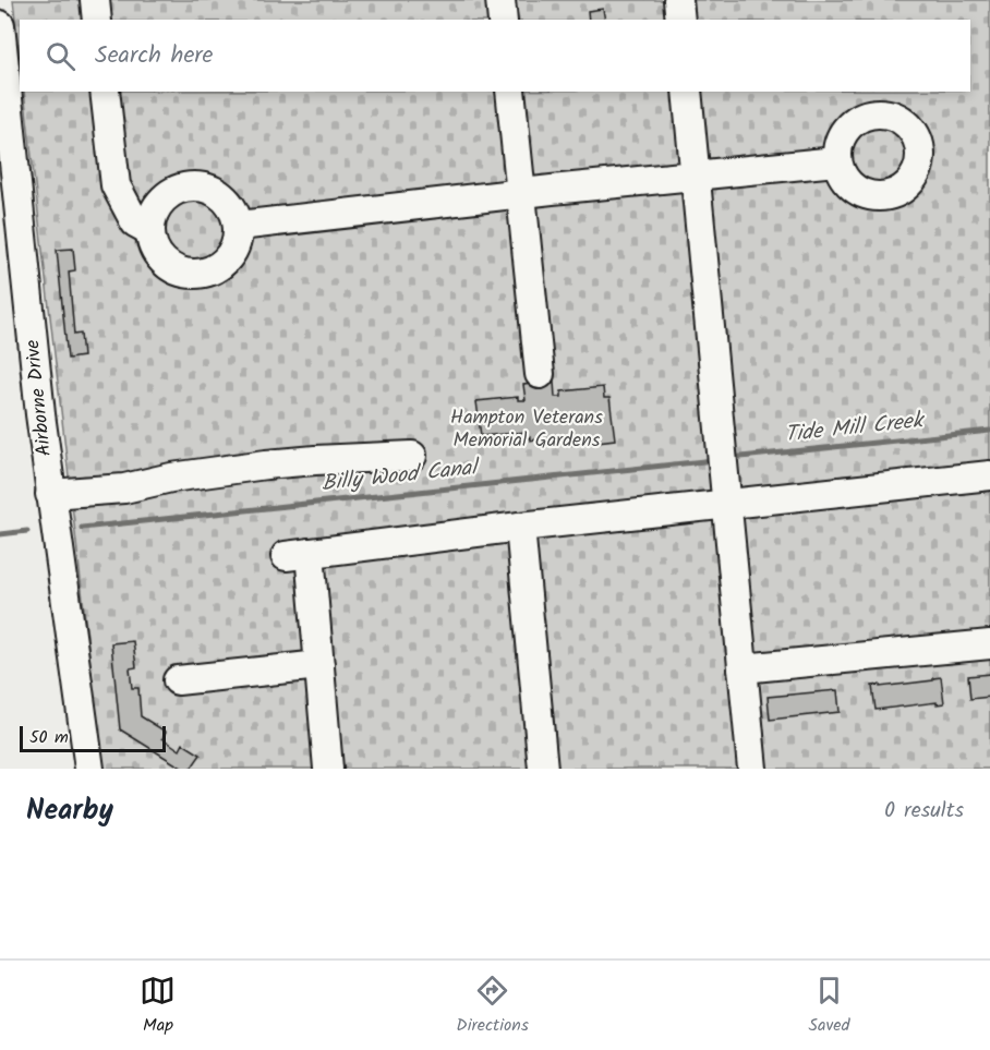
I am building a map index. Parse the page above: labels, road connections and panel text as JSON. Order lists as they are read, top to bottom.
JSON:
{
  "streets": {
    "street": ["Airborne Drive"]
  },
  "water": ["Tide Mill Creek", "Billy Wood Canal"],
  "parks": ["Hampton Veterans Memorial Gardens"],
  "scale_bar": "50 m",
  "page": {
    "search": "Search here",
    "scale": "50 m",
    "heading": ["Nearby", "0 results"],
    "nav": ["Map", "Directions", "Saved"]
  }
}
